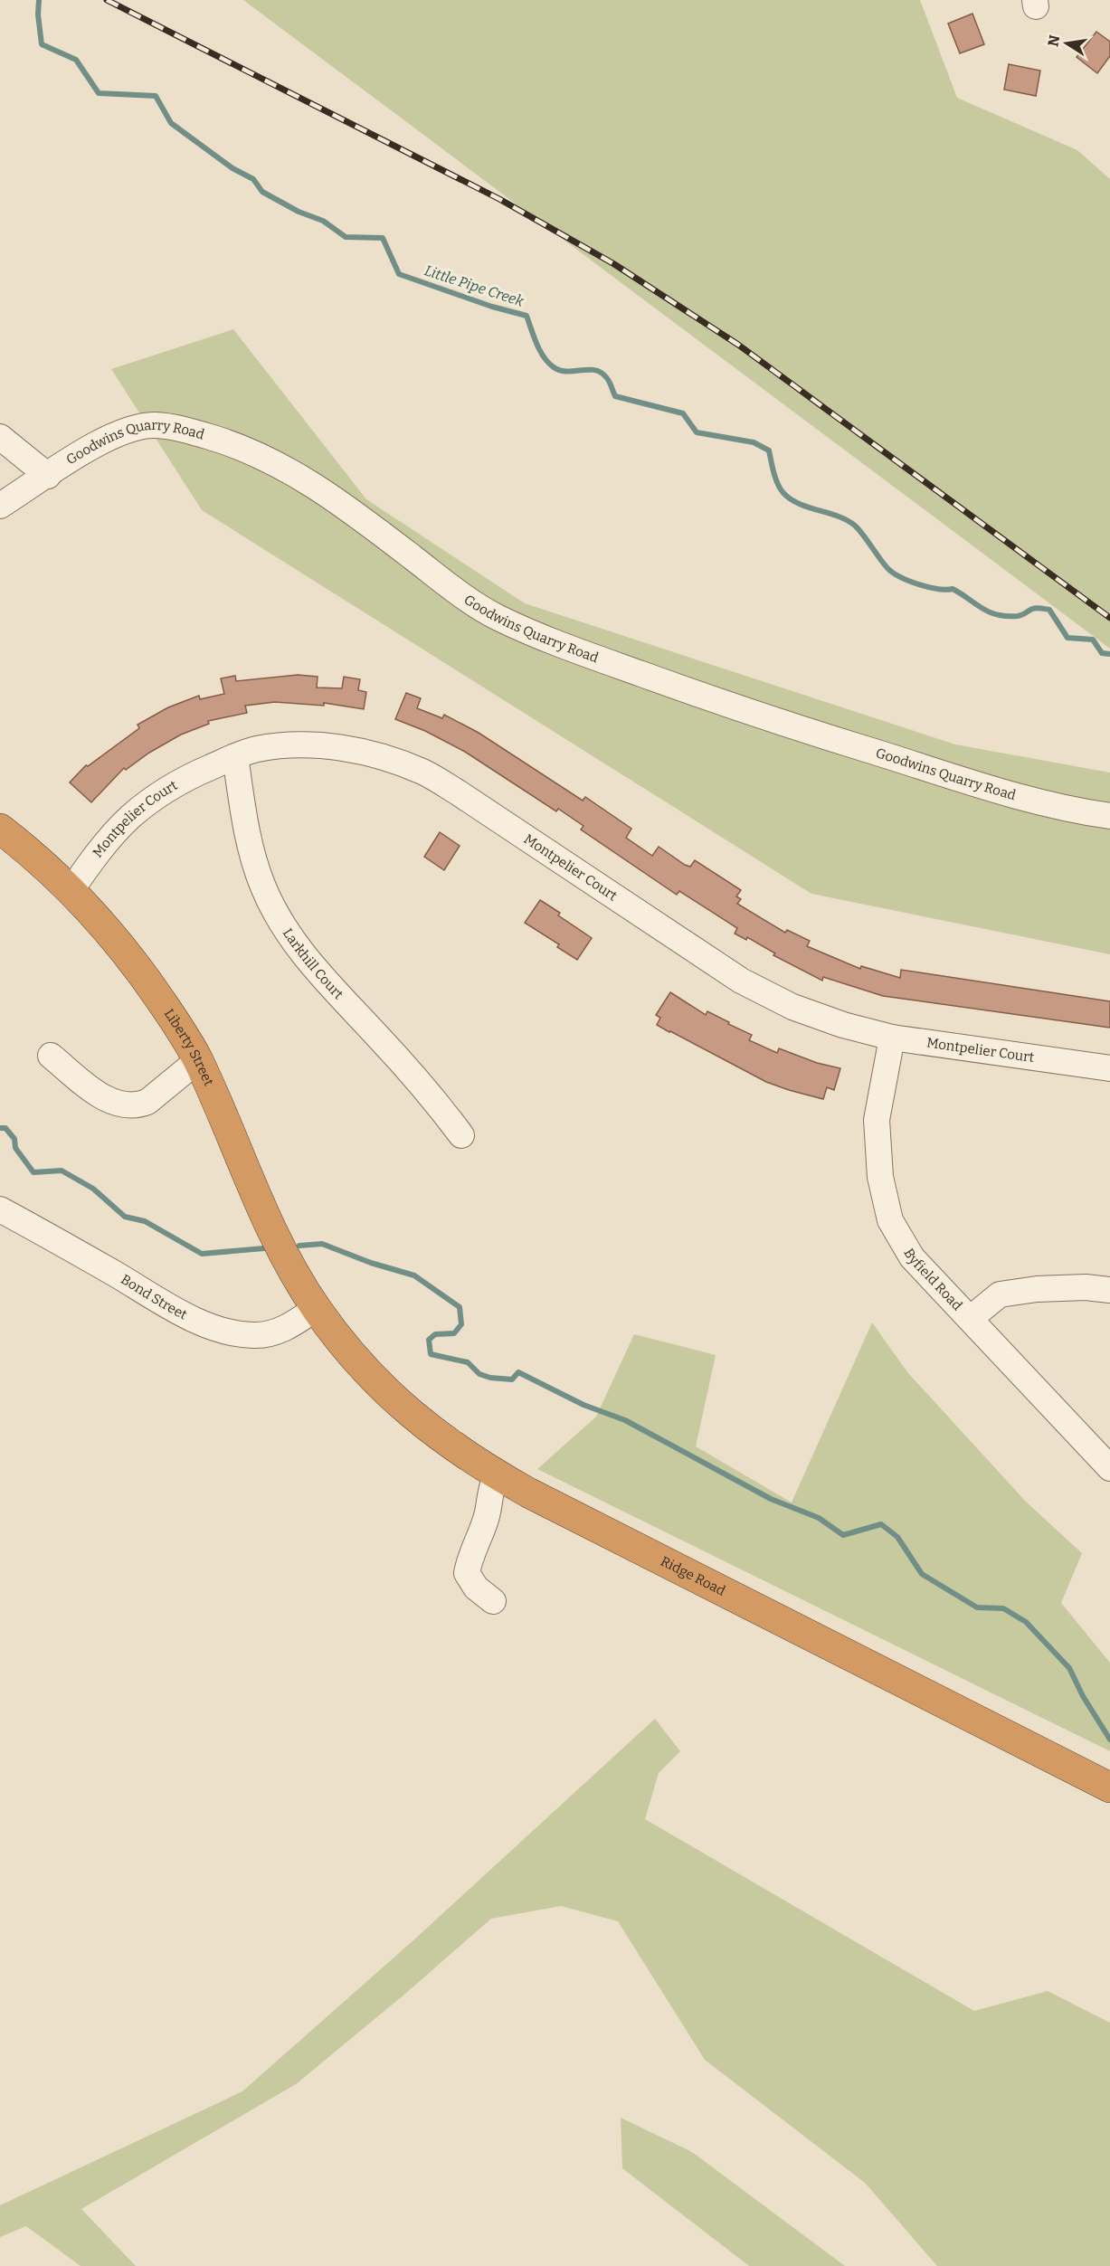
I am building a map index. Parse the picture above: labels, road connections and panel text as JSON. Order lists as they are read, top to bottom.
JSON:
{
  "streets": {
    "highway": ["Liberty Street", "Ridge Road"],
    "street": [
      "Goodwins Quarry Road",
      "Montpelier Court",
      "Larkhill Court",
      "Byfield Road",
      "Bond Street"
    ]
  },
  "crossings": [
    ["Montpelier Court", "Larkhill Court"],
    ["Montpelier Court", "Liberty Street"],
    ["Montpelier Court", "Byfield Road"],
    ["Liberty Street", "Bond Street"],
    ["Liberty Street", "Ridge Road"],
    ["Bond Street", "Ridge Road"]
  ],
  "water": ["Little Pipe Creek"],
  "north": "left"
}
